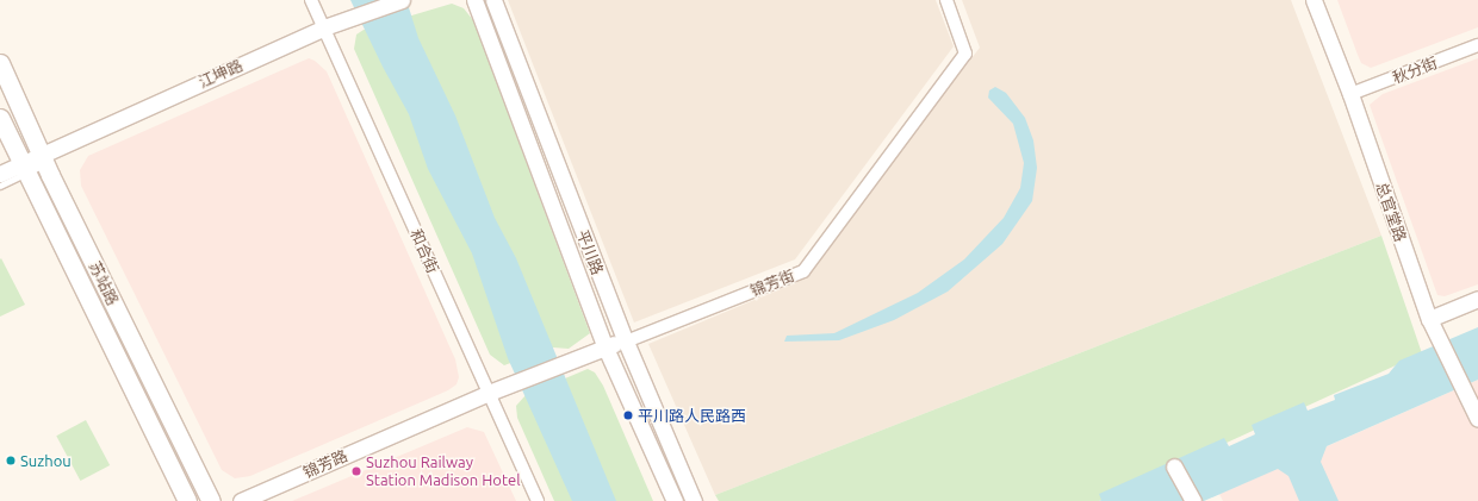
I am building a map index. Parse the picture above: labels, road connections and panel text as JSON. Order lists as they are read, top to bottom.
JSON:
{
  "streets": {
    "main road": ["苏站路"],
    "street": [
      "秋分街",
      "江坤路",
      "总官堂路",
      "和合街",
      "平川路",
      "锦芳街",
      "锦芳路"
    ]
  },
  "crossings": [
    ["秋分街", "总官堂路"],
    ["江坤路", "和合街"],
    ["江坤路", "苏站路"],
    ["和合街", "锦芳街"],
    ["和合街", "锦芳路"],
    ["平川路", "锦芳街"],
    ["锦芳街", "锦芳路"]
  ],
  "places": ["平川路人民路西", "Suzhou", "Suzhou Railway Station Madison Hotel"]
}
